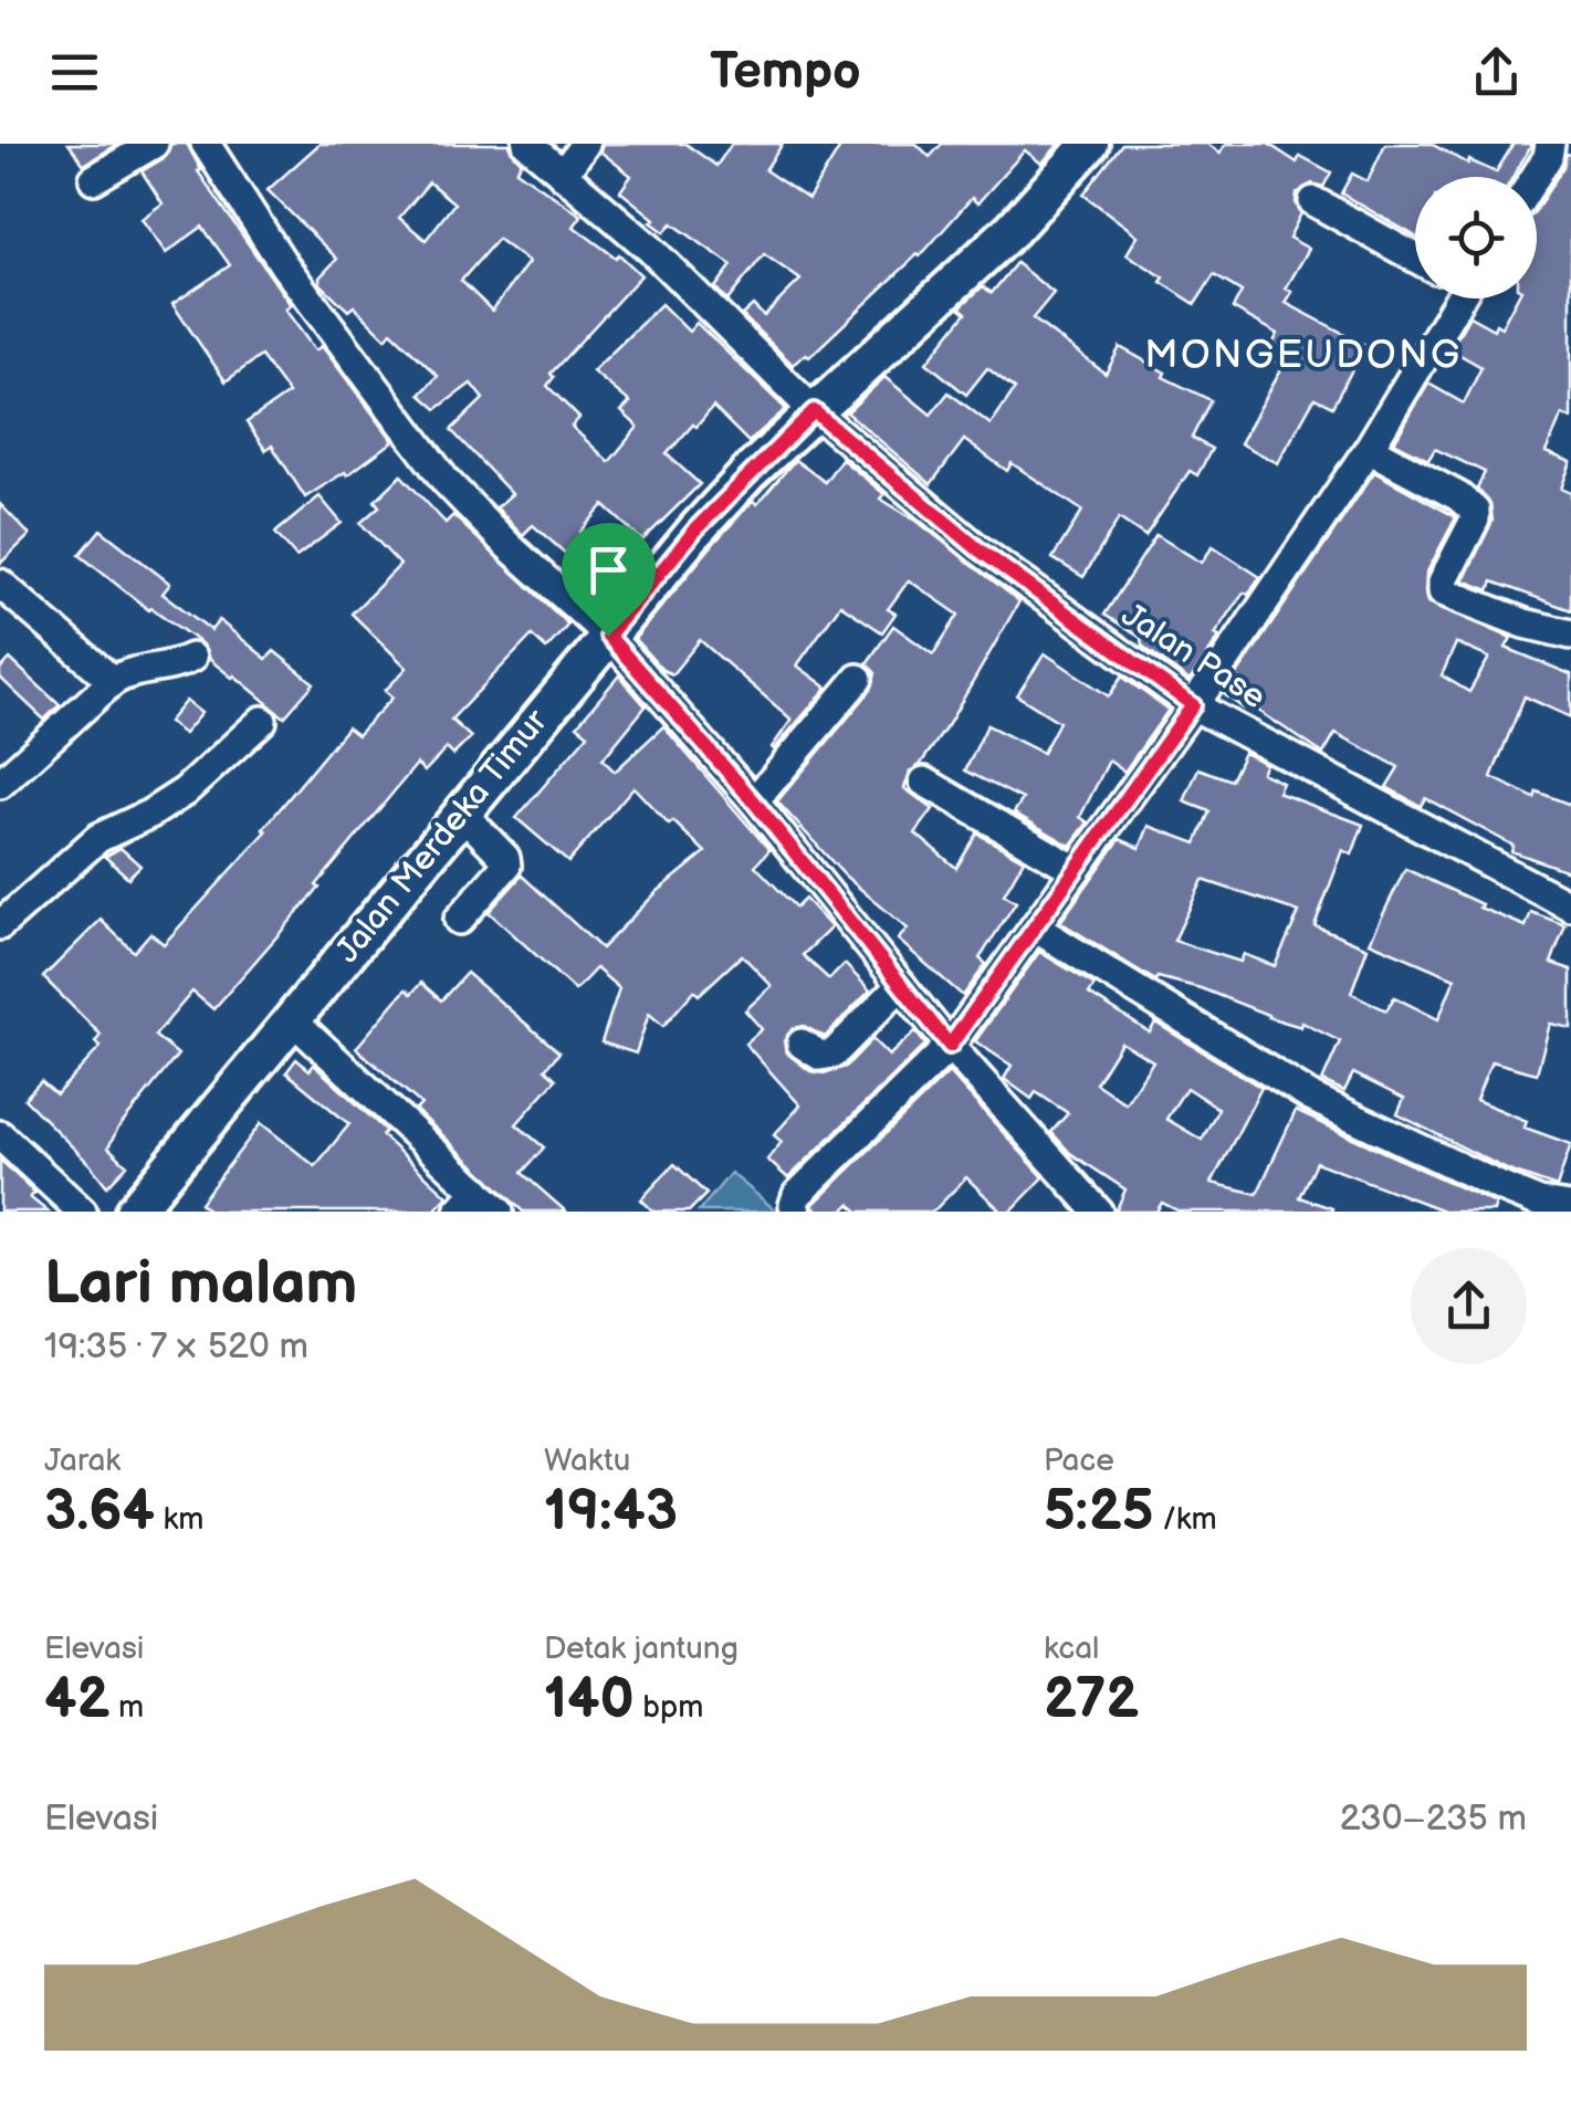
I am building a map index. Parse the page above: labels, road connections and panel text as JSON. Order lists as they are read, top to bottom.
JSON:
{
  "streets": {
    "main road": ["Jalan Merdeka Timur"],
    "street": ["Jalan Pase"]
  },
  "crossings": [
    ["Jalan Pase", "Jalan Merdeka Timur"]
  ],
  "districts": ["MONGEUDONG"],
  "page": {
    "header": "Tempo",
    "heading": ["Lari malam", "19:35 · 7 × 520 m"],
    "stats": [
      ["Jarak", "3.64 km"],
      ["Waktu", "19:43"],
      ["Pace", "5:25 /km"],
      ["Elevasi", "42 m"],
      ["Detak jantung", "140 bpm"],
      ["kcal", "272"]
    ],
    "chart": ["Elevasi", "230–235 m"]
  }
}
